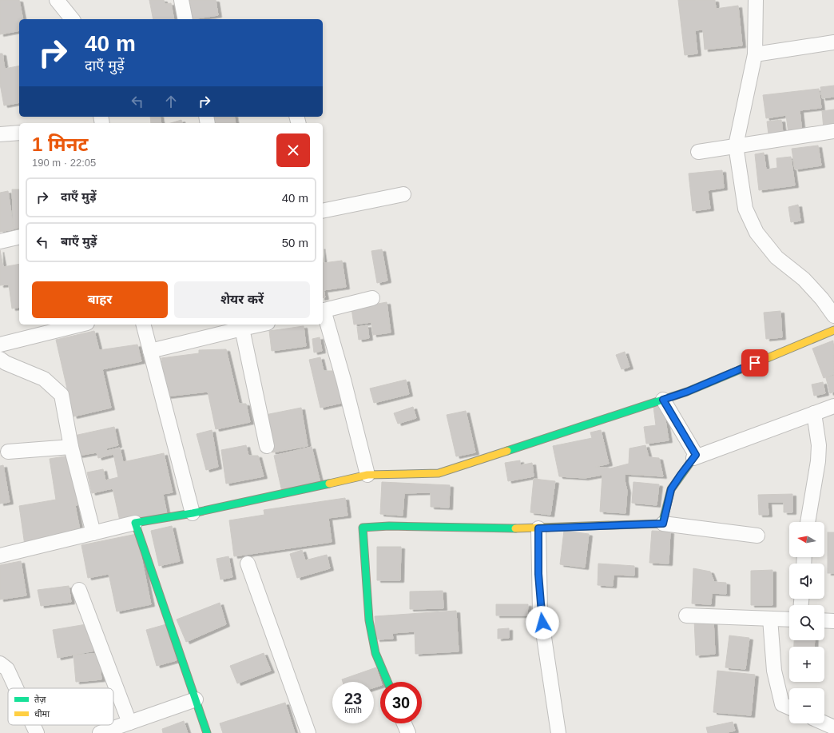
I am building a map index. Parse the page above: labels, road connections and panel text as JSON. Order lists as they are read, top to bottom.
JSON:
{
  "legend": ["तेज़", "धीमा"],
  "north": "left",
  "page": {
    "turn": ["40 m", "दाएँ मुड़ें"],
    "heading": ["1 मिनट", "190 m · 22:05"],
    "list": [
      {
        "name": "दाएँ मुड़ें",
        "value": "40 m"
      },
      {
        "name": "बाएँ मुड़ें",
        "value": "50 m"
      }
    ],
    "buttons": ["बाहर", "शेयर करें"],
    "map_buttons": ["+", "−"],
    "speed": "23 km/h",
    "limit": "30"
  }
}
